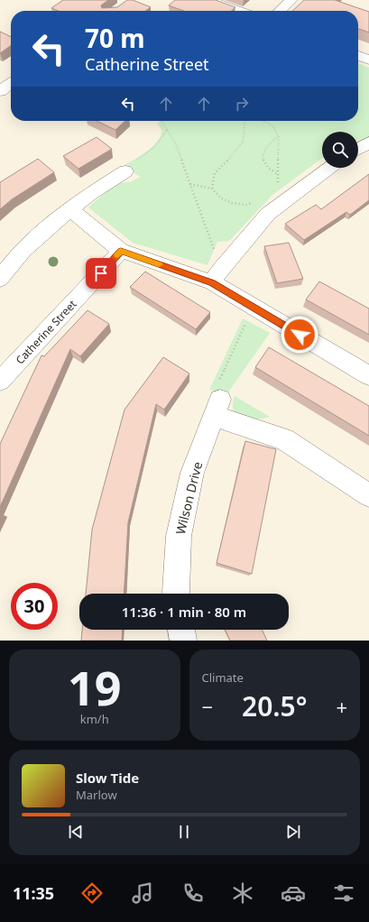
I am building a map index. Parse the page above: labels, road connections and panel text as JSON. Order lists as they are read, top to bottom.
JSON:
{
  "streets": {
    "street": ["Catherine Street", "Wilson Drive"]
  },
  "page": {
    "turn": ["70 m", "Catherine Street"],
    "limit": "30",
    "trip": "11:36 · 1 min · 80 m",
    "tile": [
      ["19", "km/h"],
      "Climate"
    ],
    "heat": ["−", "20.5°", "+"],
    "song": ["Slow Tide", "Marlow"],
    "tabs": "11:35"
  }
}
